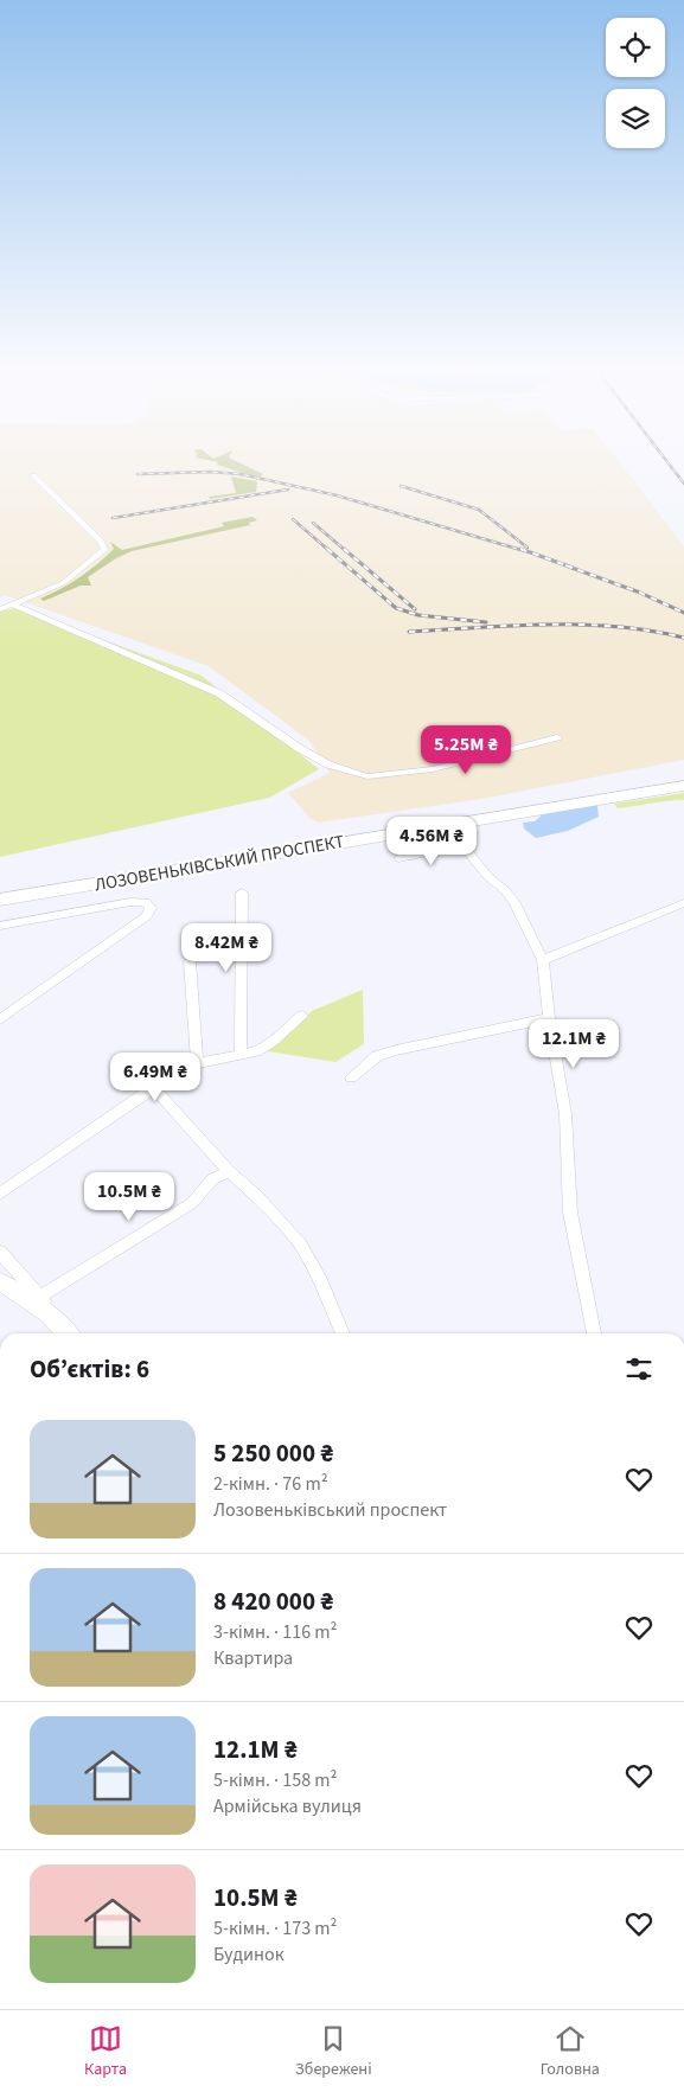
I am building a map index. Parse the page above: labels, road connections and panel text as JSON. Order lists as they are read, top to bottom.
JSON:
{
  "streets": {
    "highway": ["ЛОЗОВЕНЬКІВСЬКИЙ ПРОСПЕКТ"]
  },
  "page": {
    "price": [
      "5.25M ₴",
      "4.56M ₴",
      "8.42M ₴",
      "12.1M ₴",
      "6.49M ₴",
      "10.5M ₴"
    ],
    "heading": "Об’єктів: 6",
    "list": [
      {
        "name": "5 250 000 ₴",
        "note": "2-кімн. · 76 m² · Лозовеньківський проспект"
      },
      {
        "name": "8 420 000 ₴",
        "note": "3-кімн. · 116 m² · Квартира"
      },
      {
        "name": "12.1M ₴",
        "note": "5-кімн. · 158 m² · Армійська вулиця"
      },
      {
        "name": "10.5M ₴",
        "note": "5-кімн. · 173 m² · Будинок"
      }
    ],
    "tabs": ["Карта", "Збережені", "Головна"]
  }
}
